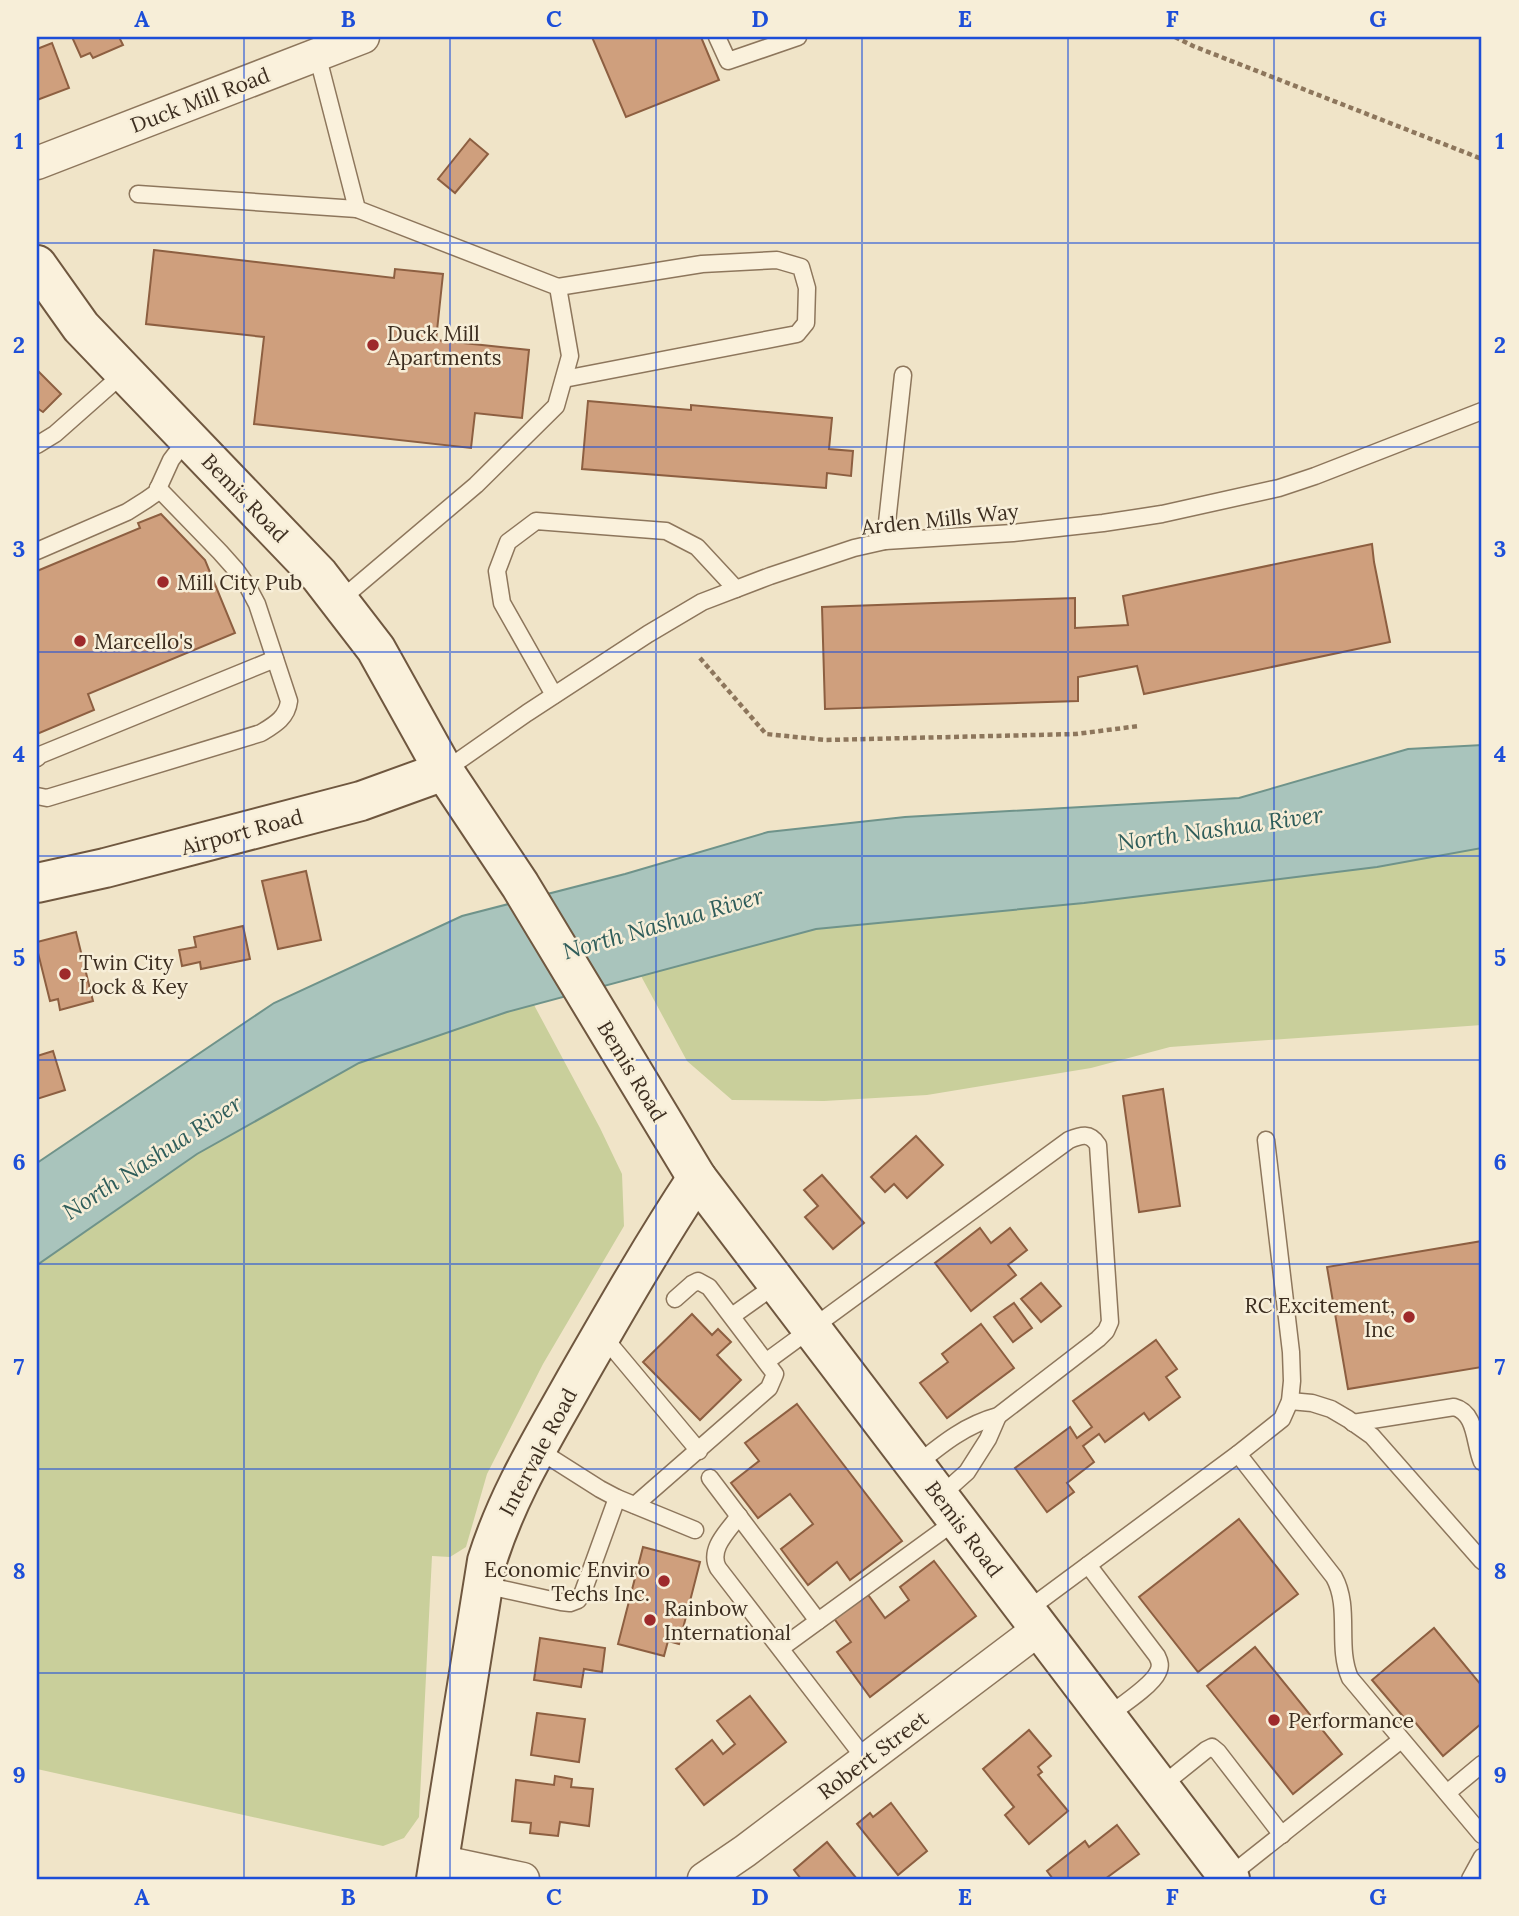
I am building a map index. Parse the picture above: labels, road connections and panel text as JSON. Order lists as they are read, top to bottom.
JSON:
{
  "streets": {
    "main road": ["Bemis Road", "Airport Road", "Intervale Road"],
    "street": ["Duck Mill Road", "Robert Street"],
    "lane": ["Arden Mills Way"]
  },
  "crossings": [
    ["Bemis Road", "Arden Mills Way"],
    ["Bemis Road", "Airport Road"],
    ["Bemis Road", "Intervale Road"],
    ["Bemis Road", "Robert Street"],
    ["Arden Mills Way", "Airport Road"]
  ],
  "water": ["North Nashua River"],
  "places": [
    "Duck Mill Apartments",
    "Mill City Pub",
    "Marcello's",
    "Twin City Lock & Key",
    "RC Excitement, Inc",
    "Economic Enviro Techs Inc.",
    "Rainbow International",
    "Performance"
  ],
  "grid": {
    "columns": [
      "A",
      "B",
      "C",
      "D",
      "E",
      "F",
      "G"
    ],
    "rows": [
      "1",
      "2",
      "3",
      "4",
      "5",
      "6",
      "7",
      "8",
      "9"
    ]
  }
}
